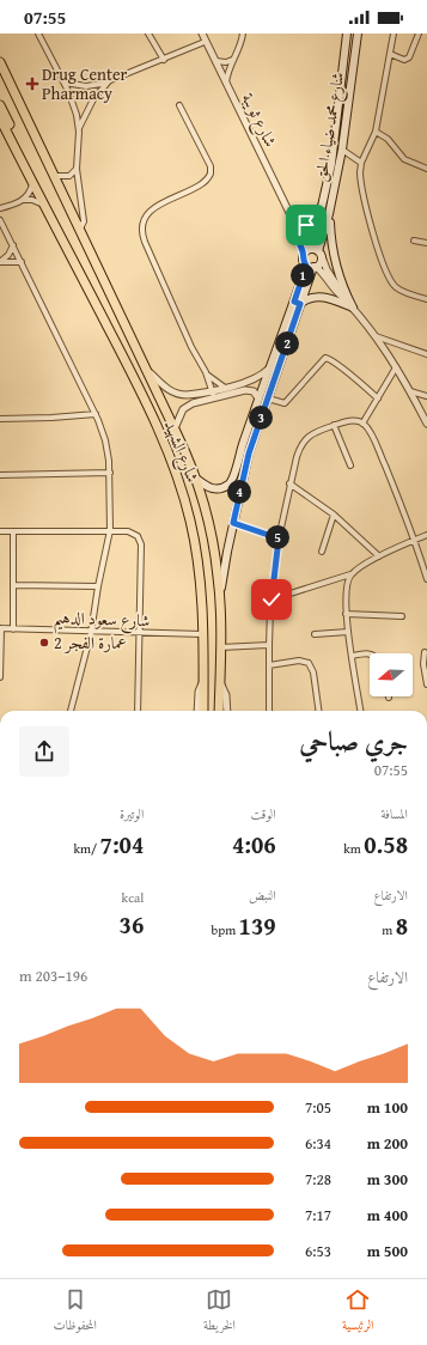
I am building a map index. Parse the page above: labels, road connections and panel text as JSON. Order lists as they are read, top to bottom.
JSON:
{
  "streets": {
    "highway": ["شارع الشهيد"],
    "main road": ["شارع محمد ضياء الحق"],
    "street": ["شارع ثويبة", "شارع سعود الدهيم"]
  },
  "crossings": [
    ["شارع ثويبة", "شارع محمد ضياء الحق"],
    ["شارع الشهيد", "شارع سعود الدهيم"]
  ],
  "places": {
    "health": ["Drug Center Pharmacy"],
    "other": ["عمارة الفجر 2"]
  },
  "north": "left",
  "page": {
    "status": "07:55",
    "pins": [
      "1",
      "2",
      "3",
      "4",
      "5"
    ],
    "heading": ["جري صباحي", "07:55"],
    "stats": [
      ["المسافة", "0.58 km"],
      ["الوقت", "4:06"],
      ["الوتيرة", "7:04 /km"],
      ["الارتفاع", "8 m"],
      ["النبض", "139 bpm"],
      ["kcal", "36"]
    ],
    "chart": ["الارتفاع", "196–203 m"],
    "list": [
      {
        "name": "100 m",
        "note": "7:05"
      },
      {
        "name": "200 m",
        "note": "6:34"
      },
      {
        "name": "300 m",
        "note": "7:28"
      },
      {
        "name": "400 m",
        "note": "7:17"
      },
      {
        "name": "500 m",
        "note": "6:53"
      }
    ],
    "tabs": ["الرئيسية", "الخريطة", "المحفوظات"]
  }
}
